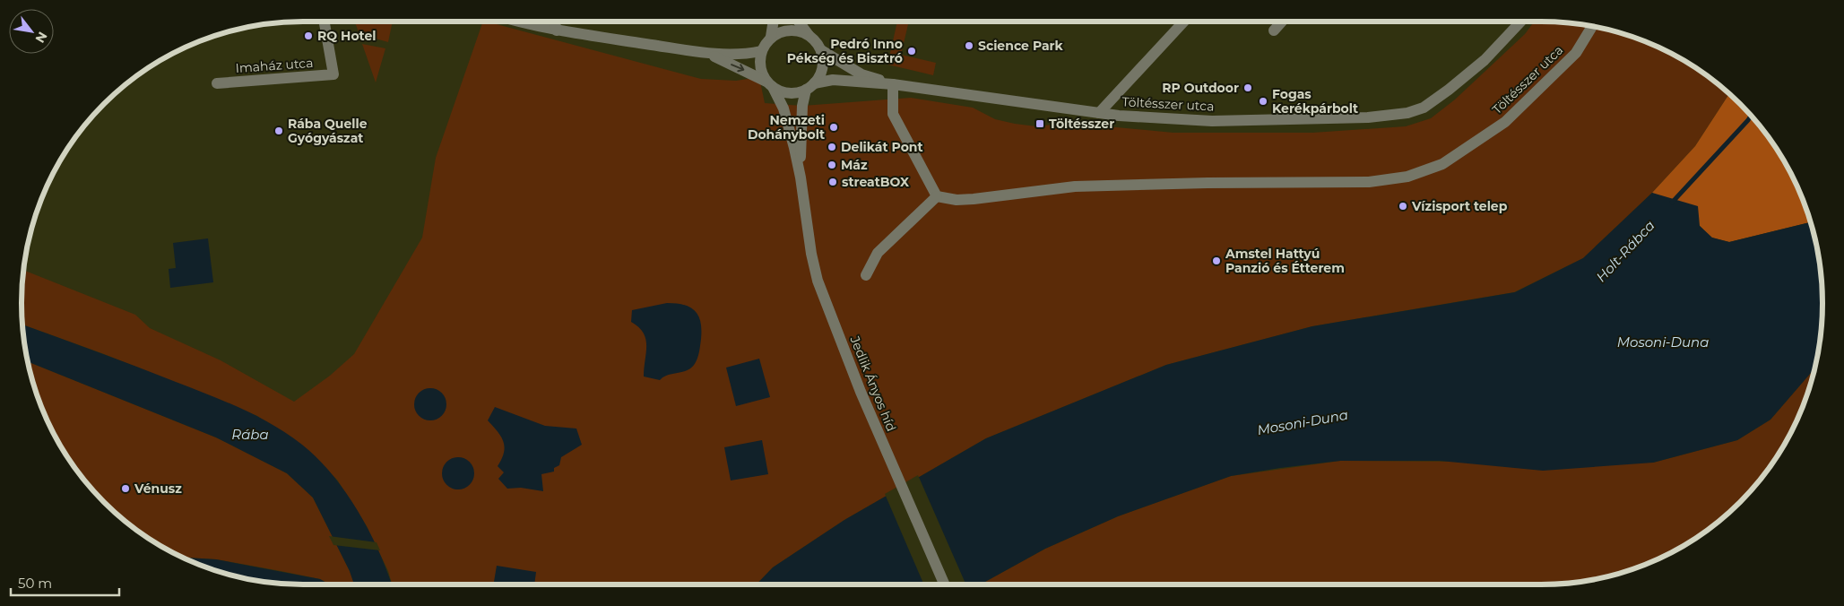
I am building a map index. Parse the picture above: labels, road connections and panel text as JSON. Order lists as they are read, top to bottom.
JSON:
{
  "streets": {
    "street": ["Imaház utca", "Töltésszer utca", "Jedlik Ányos híd"]
  },
  "water": ["Holt-Rábca", "Mosoni-Duna", "Rába"],
  "places": {
    "other": [
      "RQ Hotel",
      "Science Park",
      "Pedró Inno Pékség és Bisztró",
      "RP Outdoor",
      "Fogas Kerékpárbolt",
      "Nemzeti Dohánybolt",
      "Rába Quelle Gyógyászat",
      "Delikát Pont",
      "Máz",
      "streatBOX",
      "Vízisport telep",
      "Amstel Hattyú Panzió és Étterem",
      "Vénusz"
    ],
    "transit": ["Töltésszer"]
  },
  "scale_bar": "50 m",
  "north": "bottom right"
}
